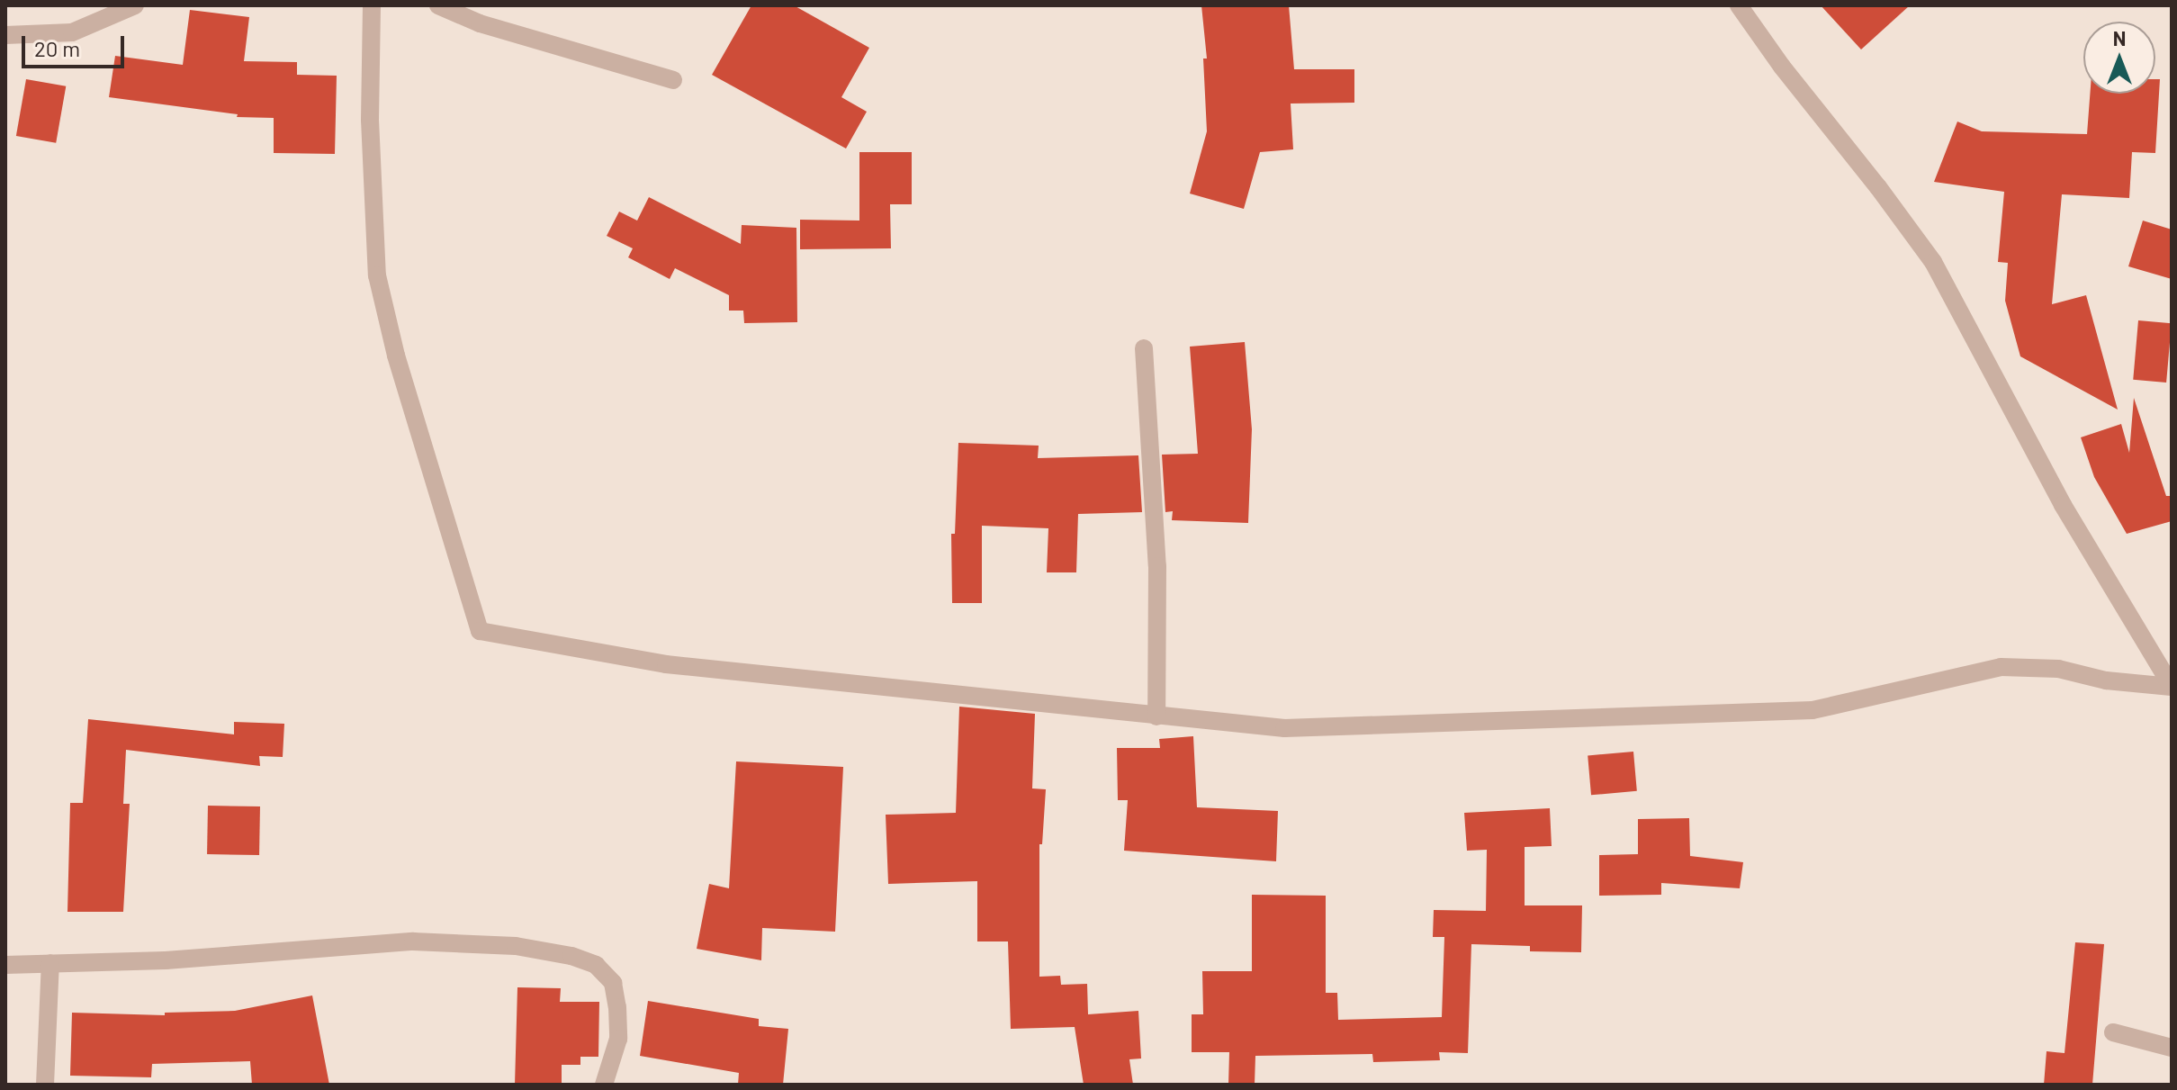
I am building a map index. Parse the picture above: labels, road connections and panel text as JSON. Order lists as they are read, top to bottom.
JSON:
{
  "scale_bar": "20 m",
  "north": "top"
}
